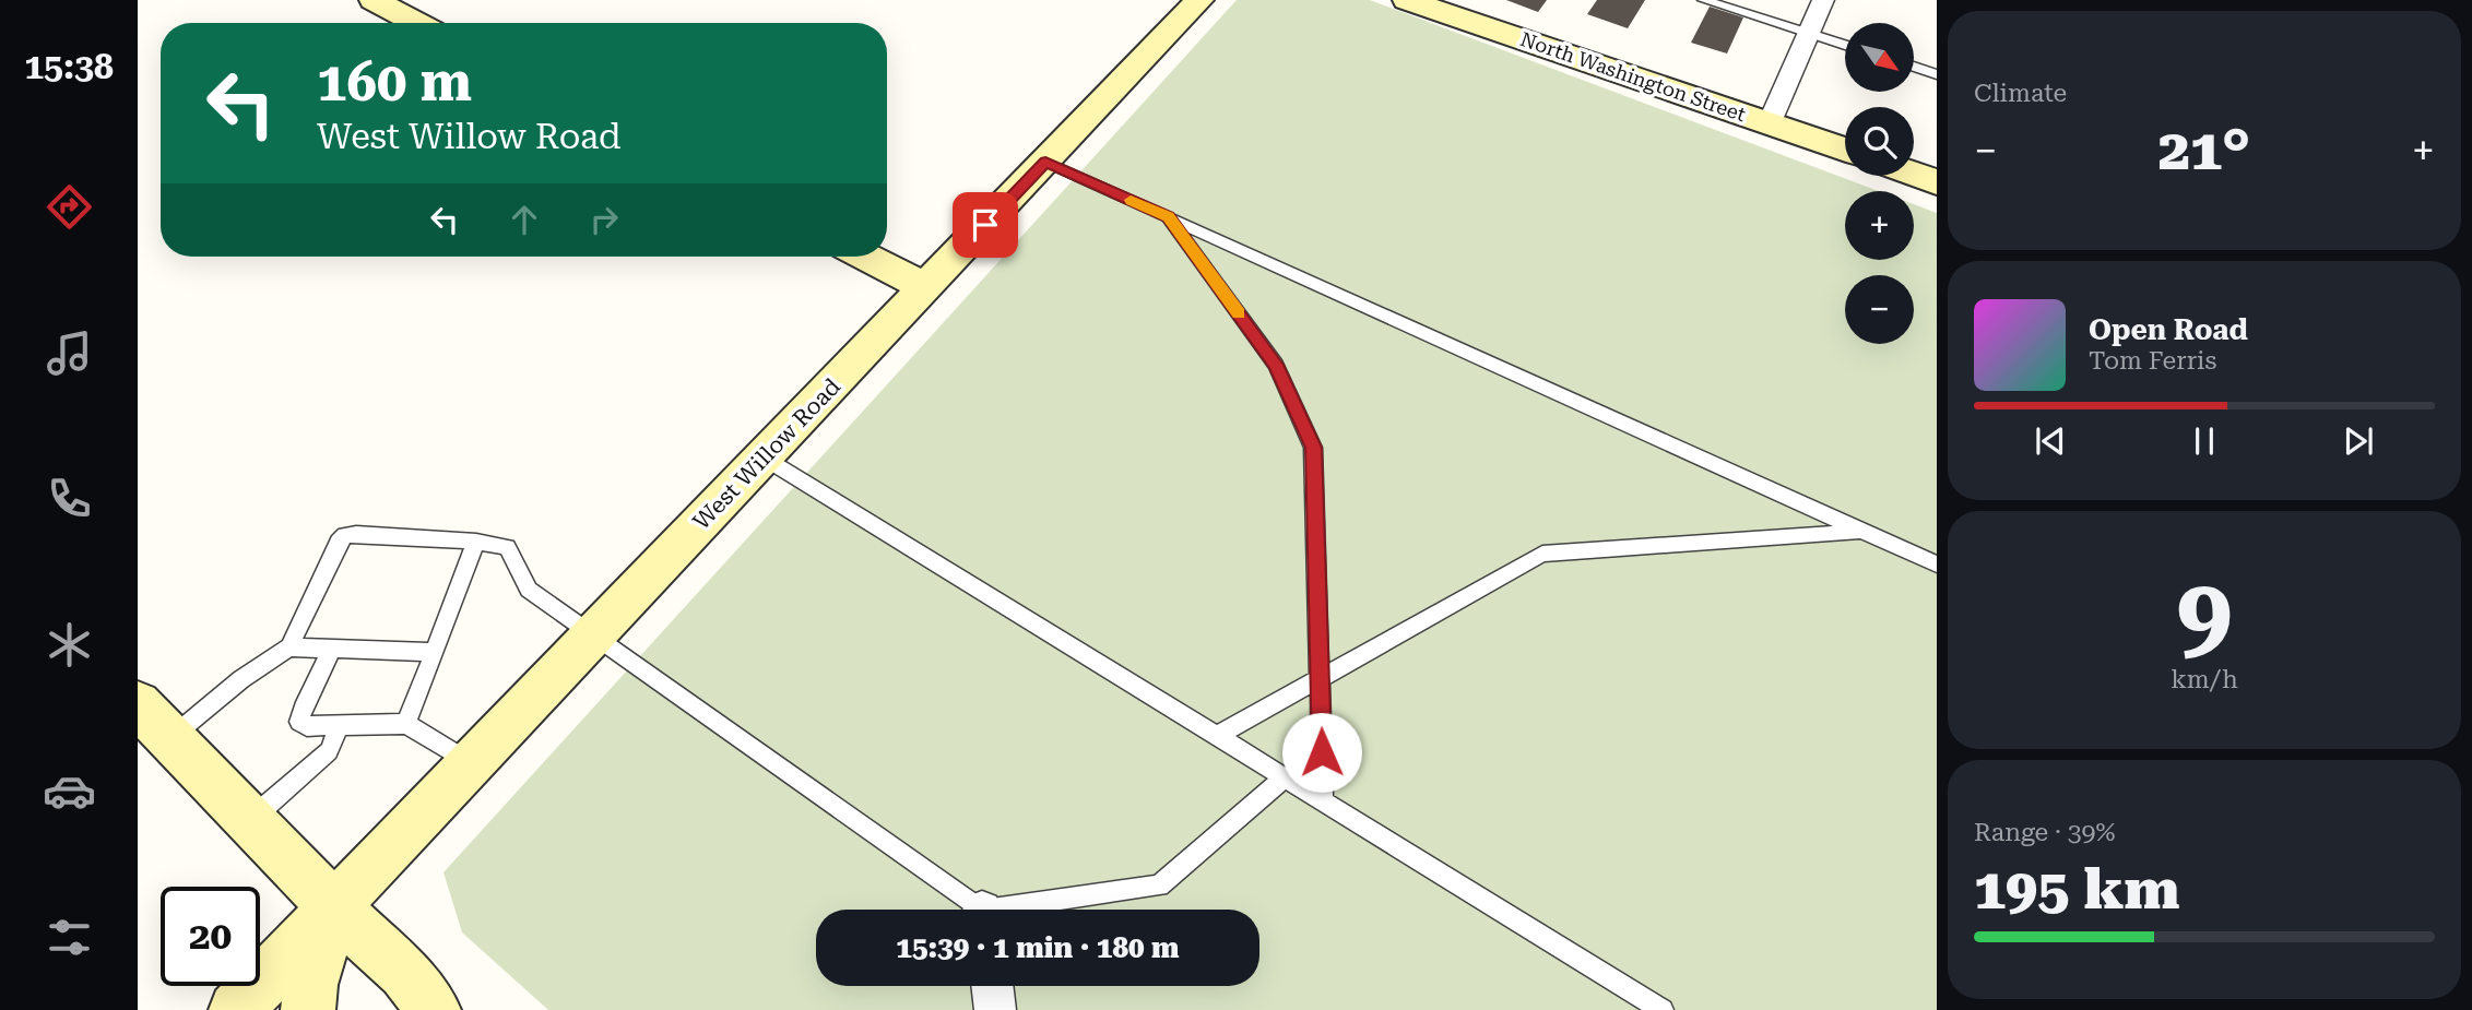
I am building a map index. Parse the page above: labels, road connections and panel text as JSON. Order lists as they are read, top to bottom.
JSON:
{
  "streets": {
    "main road": ["North Washington Street", "West Willow Road"]
  },
  "north": "bottom right",
  "page": {
    "tabs": "15:38",
    "tile": [
      "Climate",
      ["9", "km/h"],
      ["Range · 39%", "195 km"]
    ],
    "map_buttons": ["+", "−"],
    "turn": ["160 m", "West Willow Road"],
    "heat": ["−", "21°", "+"],
    "song": ["Open Road", "Tom Ferris"],
    "limit": "20",
    "trip": "15:39 · 1 min · 180 m"
  }
}
